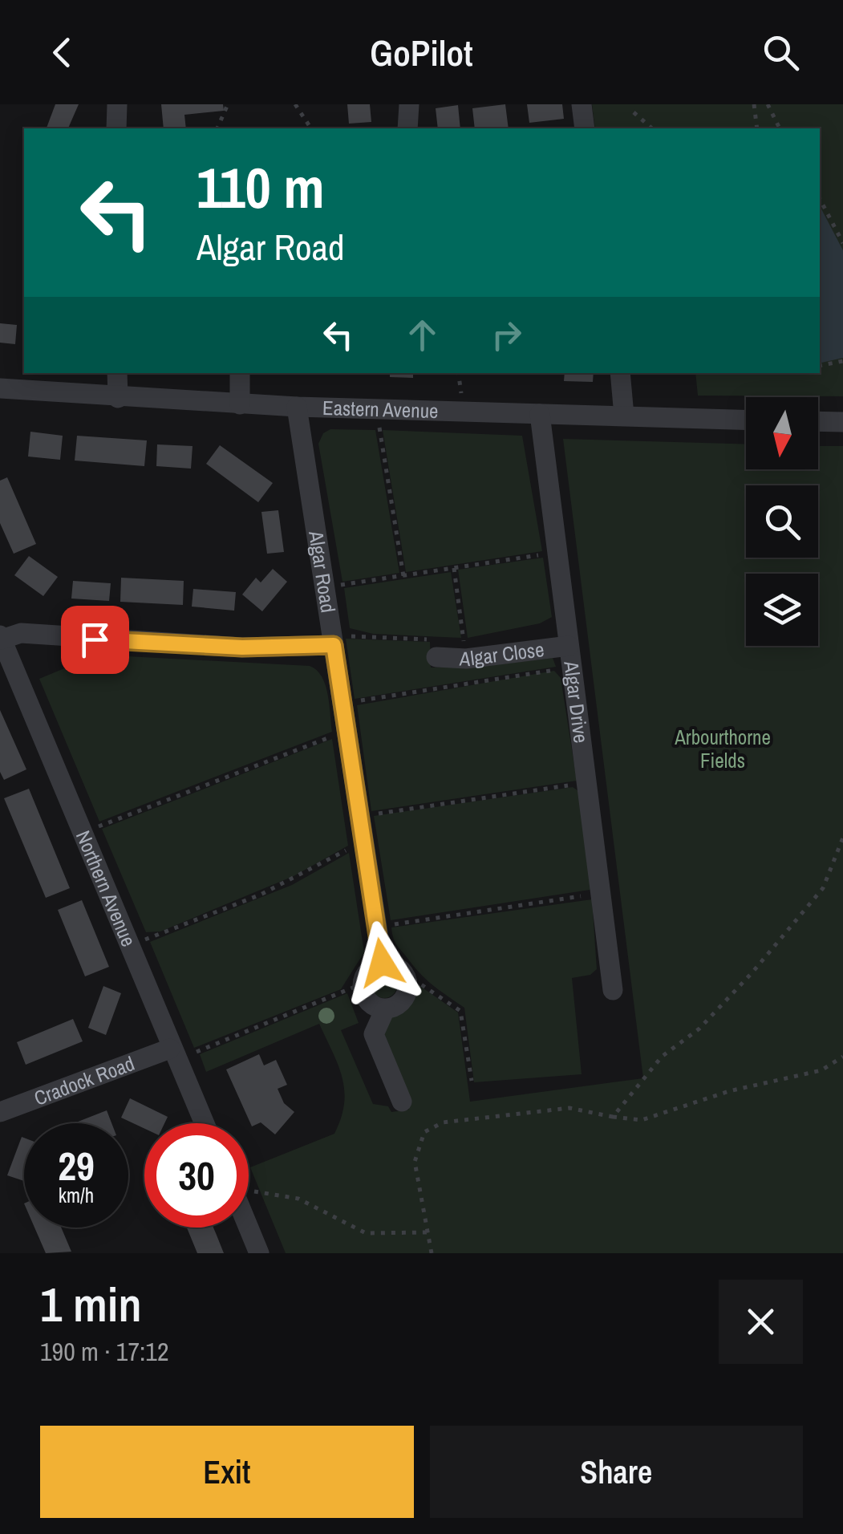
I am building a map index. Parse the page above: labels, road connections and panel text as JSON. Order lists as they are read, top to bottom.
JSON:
{
  "streets": {
    "street": [
      "Eastern Avenue",
      "Algar Road",
      "Algar Close",
      "Algar Drive",
      "Northern Avenue",
      "Cradock Road"
    ]
  },
  "crossings": [
    ["Eastern Avenue", "Algar Road"],
    ["Eastern Avenue", "Algar Drive"],
    ["Algar Close", "Algar Drive"],
    ["Northern Avenue", "Cradock Road"]
  ],
  "parks": ["Arbourthorne Fields"],
  "north": "bottom",
  "page": {
    "header": "GoPilot",
    "turn": ["110 m", "Algar Road"],
    "speed": "29 km/h",
    "limit": "30",
    "heading": ["1 min", "190 m · 17:12"],
    "buttons": ["Exit", "Share"]
  }
}
